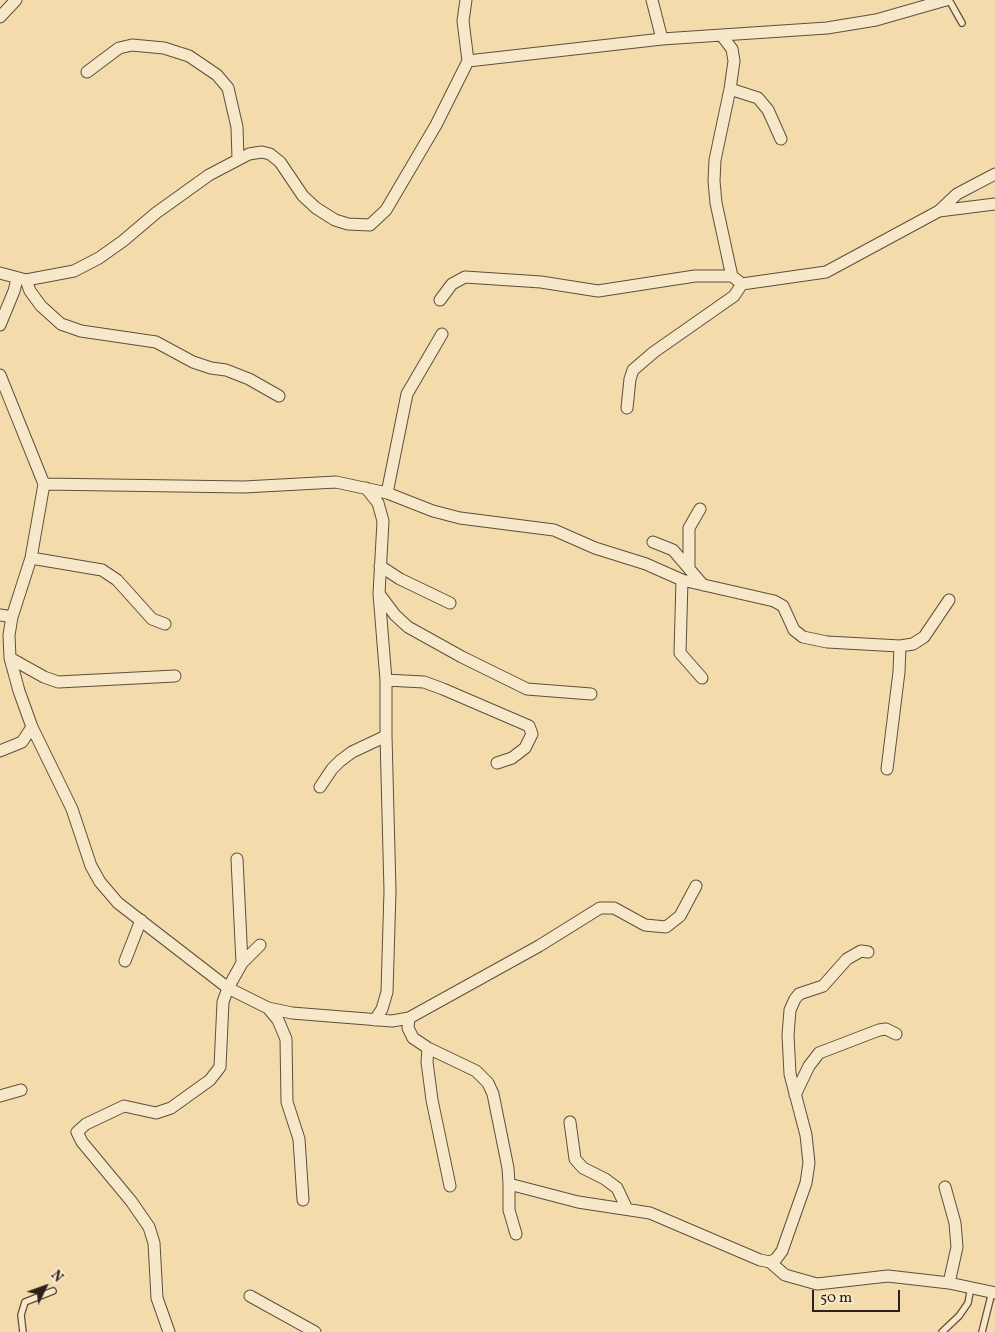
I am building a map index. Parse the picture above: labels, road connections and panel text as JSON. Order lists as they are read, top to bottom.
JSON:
{
  "scale_bar": "50 m",
  "north": "top right"
}
